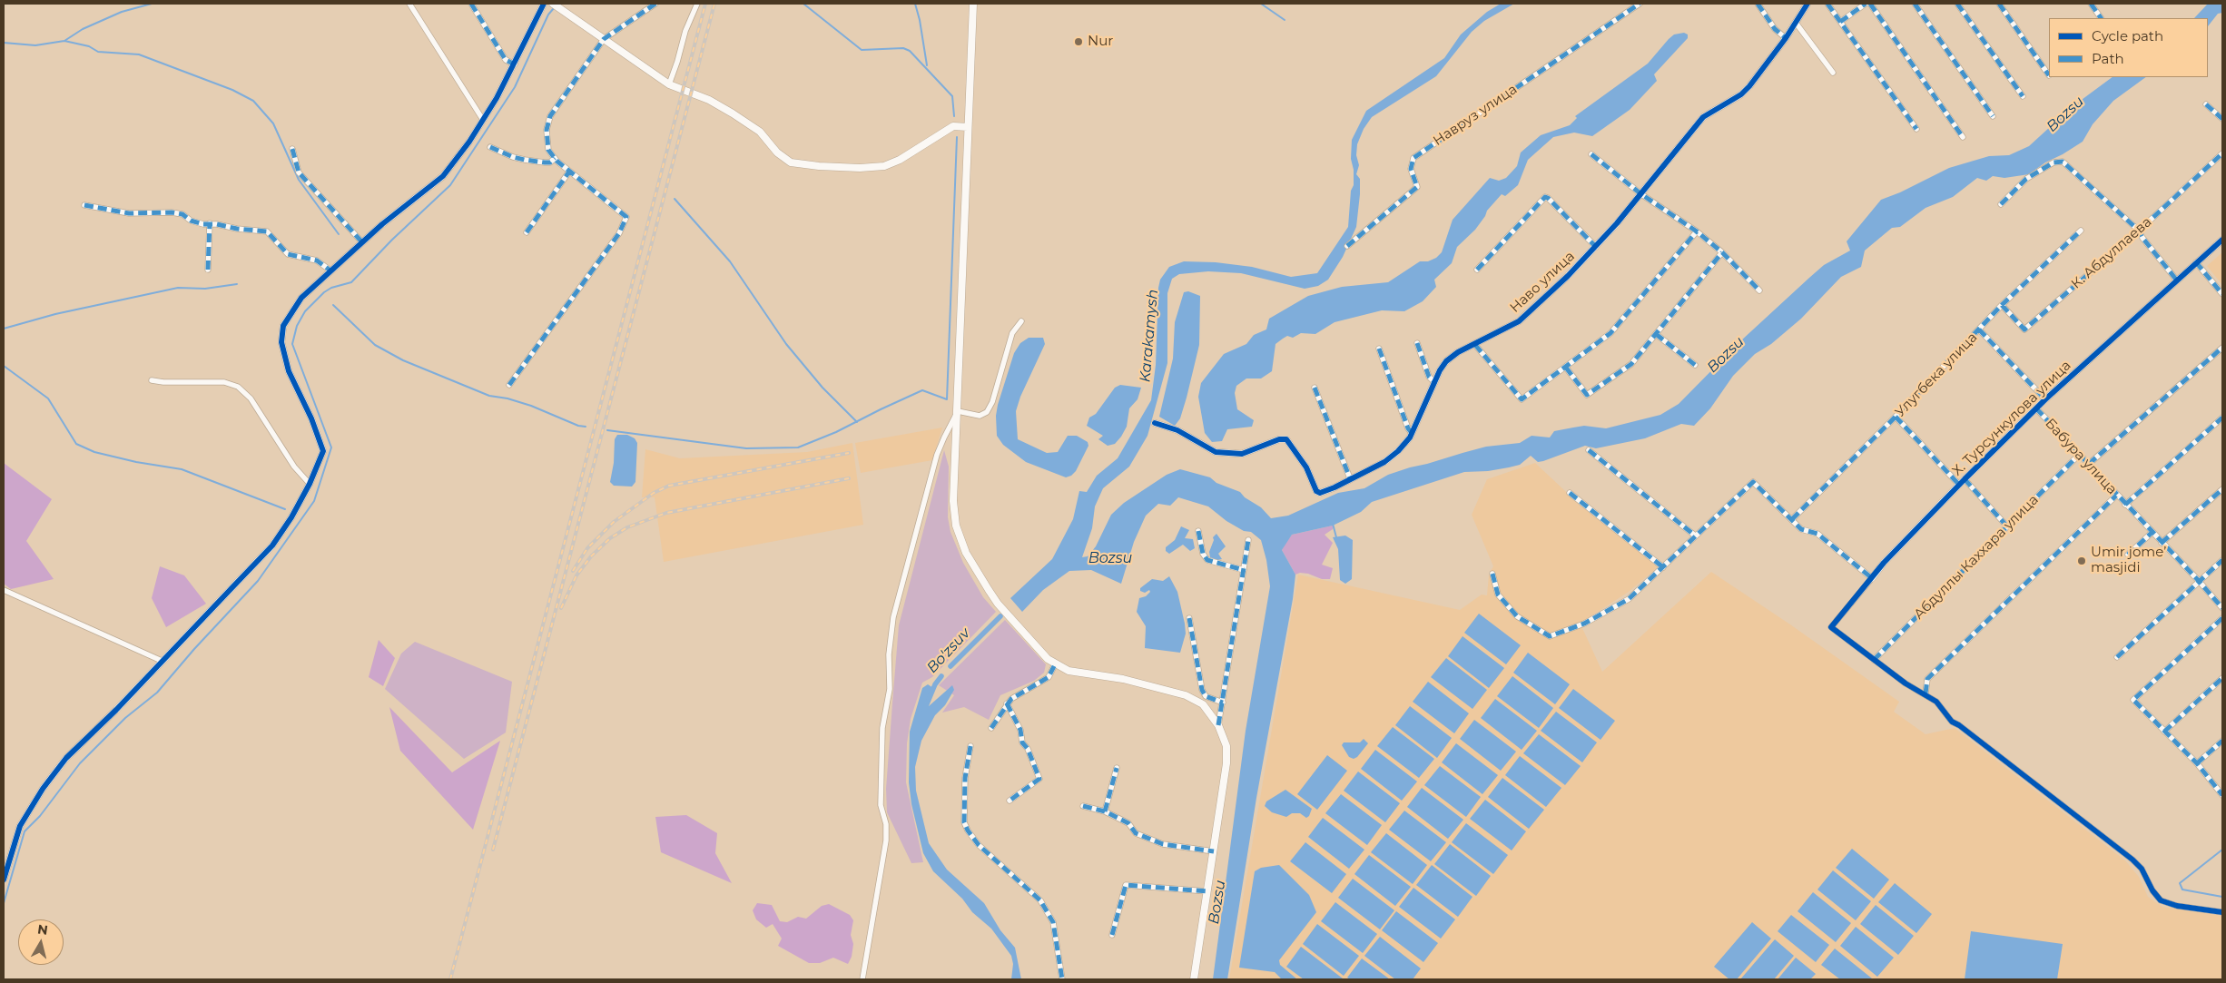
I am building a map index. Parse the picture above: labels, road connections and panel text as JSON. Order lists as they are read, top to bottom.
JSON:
{
  "streets": {
    "street": [
      "Навруз улица",
      "К. Абдуллаева",
      "Наво улица",
      "Улугбека улица",
      "Х. Турсункулова улица",
      "Бабура улица",
      "Абдуллы Каххара улица"
    ]
  },
  "crossings": [
    ["К. Абдуллаева", "Улугбека улица"],
    ["Х. Турсункулова улица", "Бабура улица"],
    ["Х. Турсункулова улица", "Абдуллы Каххара улица"],
    ["Бабура улица", "Абдуллы Каххара улица"]
  ],
  "water": ["Bozsu", "Karakamysh", "Bo'zsuv"],
  "places": ["Nur", "Umir jome’ masjidi"],
  "legend": ["Cycle path", "Path"],
  "north": "top"
}
